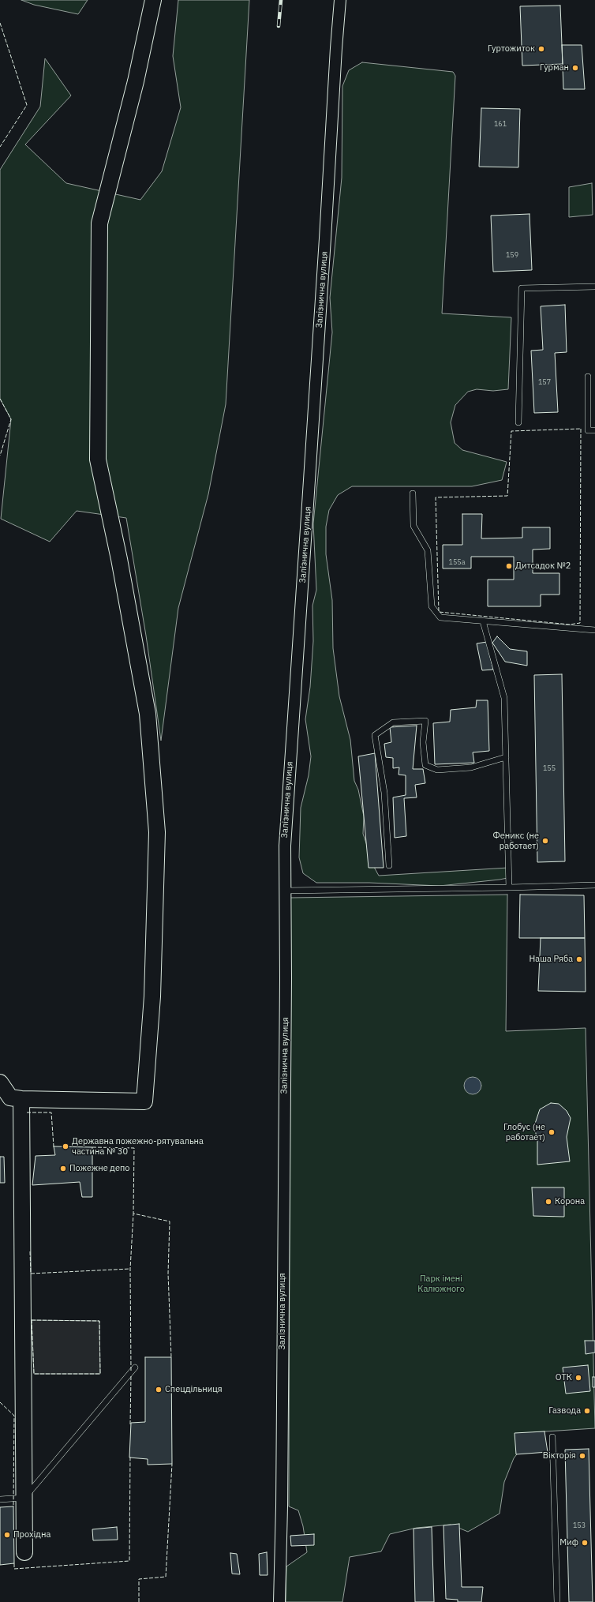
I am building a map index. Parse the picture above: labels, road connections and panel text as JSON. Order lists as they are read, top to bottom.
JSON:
{
  "streets": {
    "street": ["Залізнична вулиця"]
  },
  "parks": ["Парк імені Калюжного"],
  "places": [
    "Гуртожиток",
    "Гурман",
    "Дитсадок №2",
    "Феникс (не работает)",
    "Наша Ряба",
    "Глобус (не работает)",
    "Державна пожежно-рятувальна частина № 30",
    "Пожежне депо",
    "Корона",
    "ОТК",
    "Спецдільниця",
    "Газвода",
    "Вікторія",
    "Прохідна",
    "Миф"
  ],
  "house_numbers": [
    "161",
    "159",
    "157",
    "155а",
    "155",
    "153"
  ]
}
